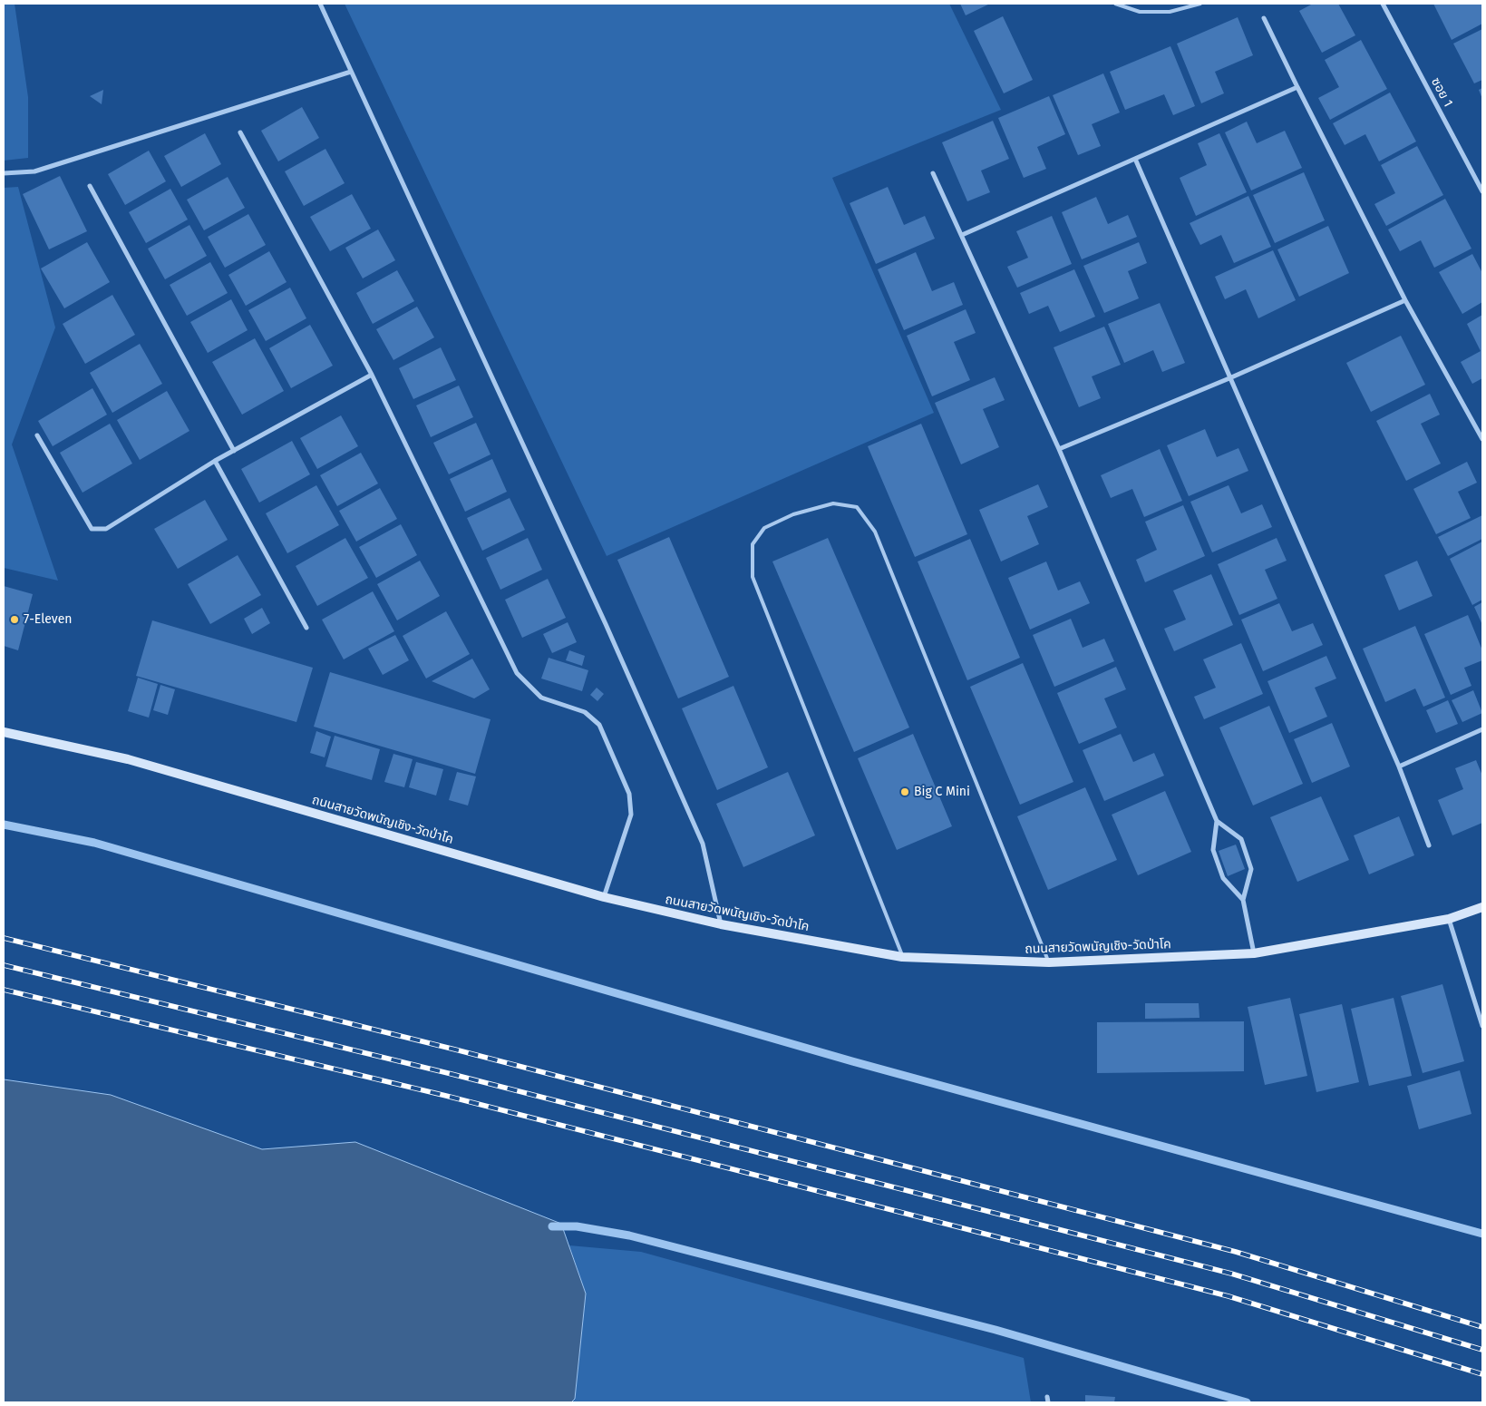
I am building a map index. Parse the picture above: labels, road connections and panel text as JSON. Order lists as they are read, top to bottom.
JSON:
{
  "streets": {
    "main road": ["ถนนสายวัดพนัญเชิง-วัดป่าโค"],
    "street": ["ซอย 1"]
  },
  "places": ["7-Eleven", "Big C Mini"]
}
